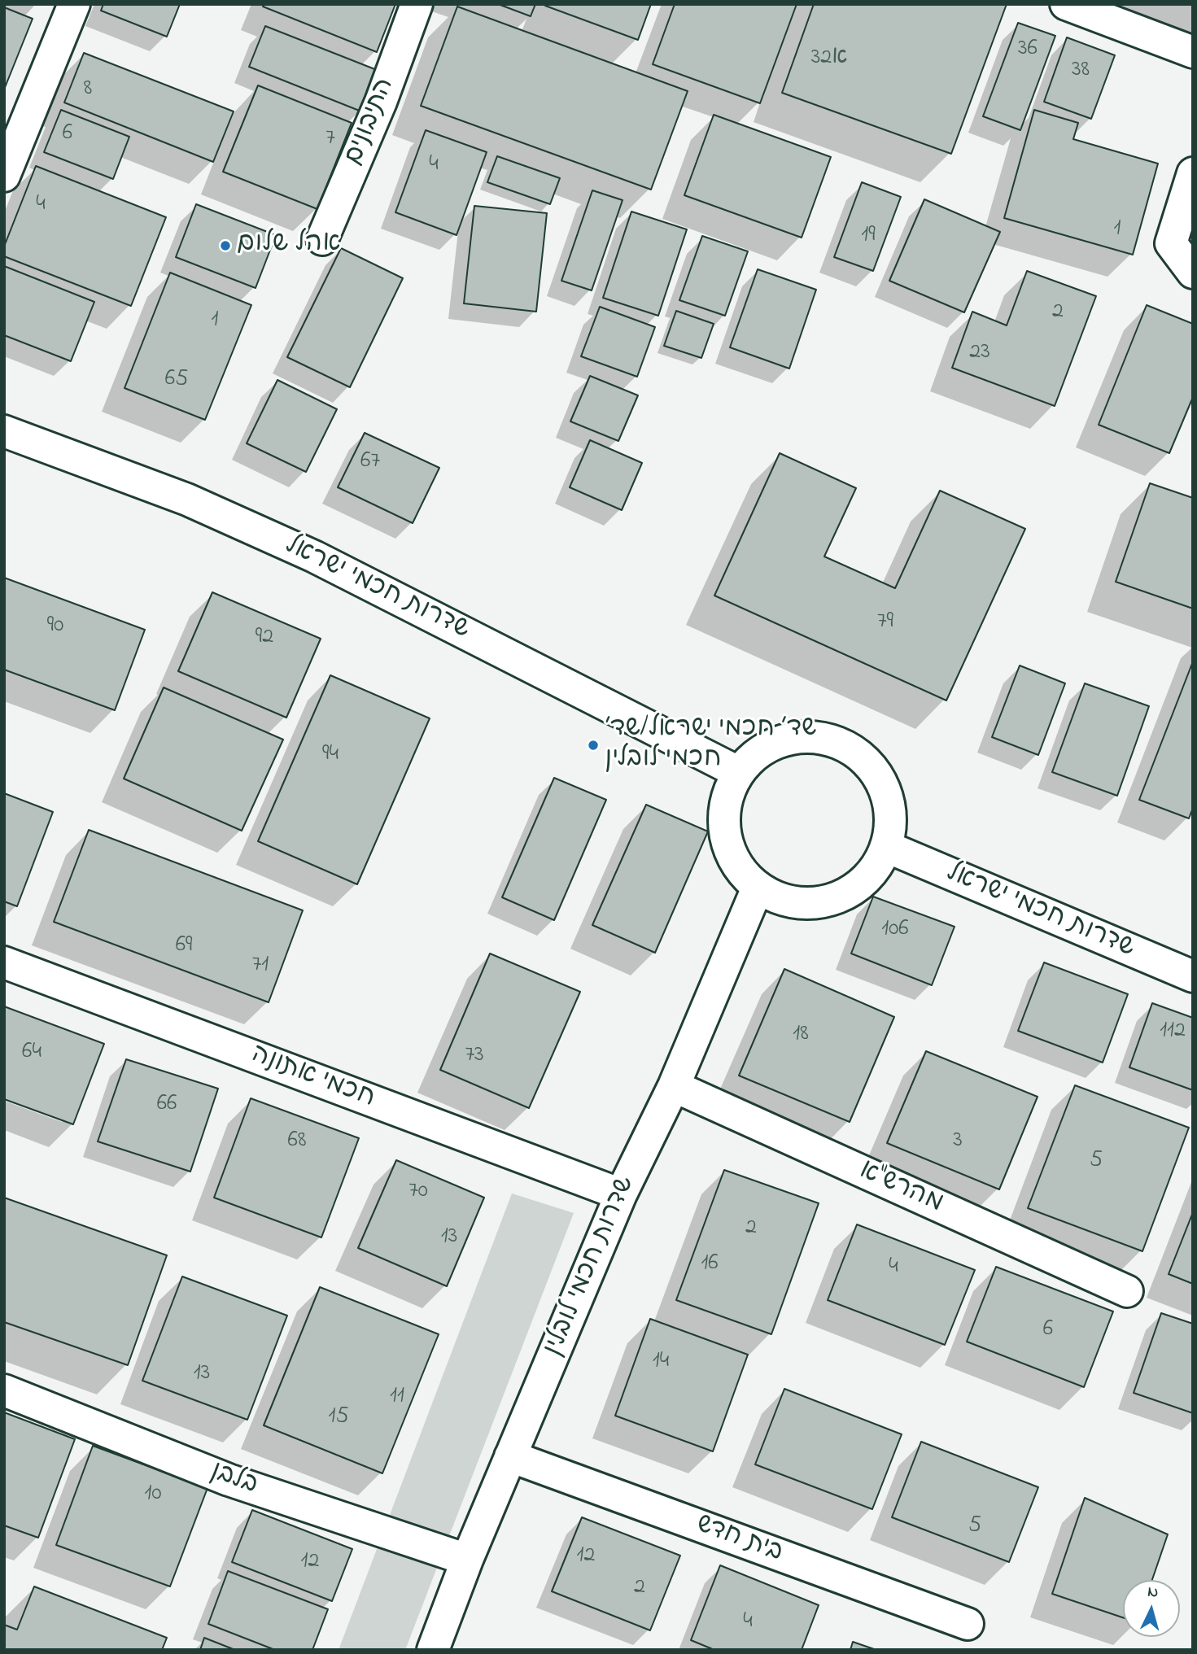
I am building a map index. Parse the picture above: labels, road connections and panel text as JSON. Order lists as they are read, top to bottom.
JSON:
{
  "streets": {
    "street": [
      "התיבונים",
      "שדרות חכמי ישראל",
      "חכמי אתונה",
      "מהרש\"א",
      "שדרות חכמי לובלין",
      "בלבן",
      "בית חדש"
    ]
  },
  "crossings": [
    ["שדרות חכמי ישראל", "שדרות חכמי לובלין"],
    ["חכמי אתונה", "שדרות חכמי לובלין"],
    ["מהרש\"א", "שדרות חכמי לובלין"],
    ["שדרות חכמי לובלין", "בלבן"],
    ["שדרות חכמי לובלין", "בית חדש"]
  ],
  "places": ["אהל שלום", "שד׳ חכמי ישראל/שד׳ חכמי לובלין"],
  "house_numbers": [
    "36",
    "32א",
    "38",
    "8",
    "6",
    "7",
    "4",
    "4",
    "1",
    "19",
    "2",
    "1",
    "23",
    "65",
    "67",
    "79",
    "90",
    "92",
    "94",
    "106",
    "69",
    "71",
    "112",
    "18",
    "64",
    "73",
    "66",
    "68",
    "3",
    "5",
    "70",
    "2",
    "13",
    "16",
    "4",
    "6",
    "14",
    "13",
    "11",
    "15",
    "10",
    "5",
    "12",
    "12",
    "2",
    "4"
  ],
  "north": "top"
}
